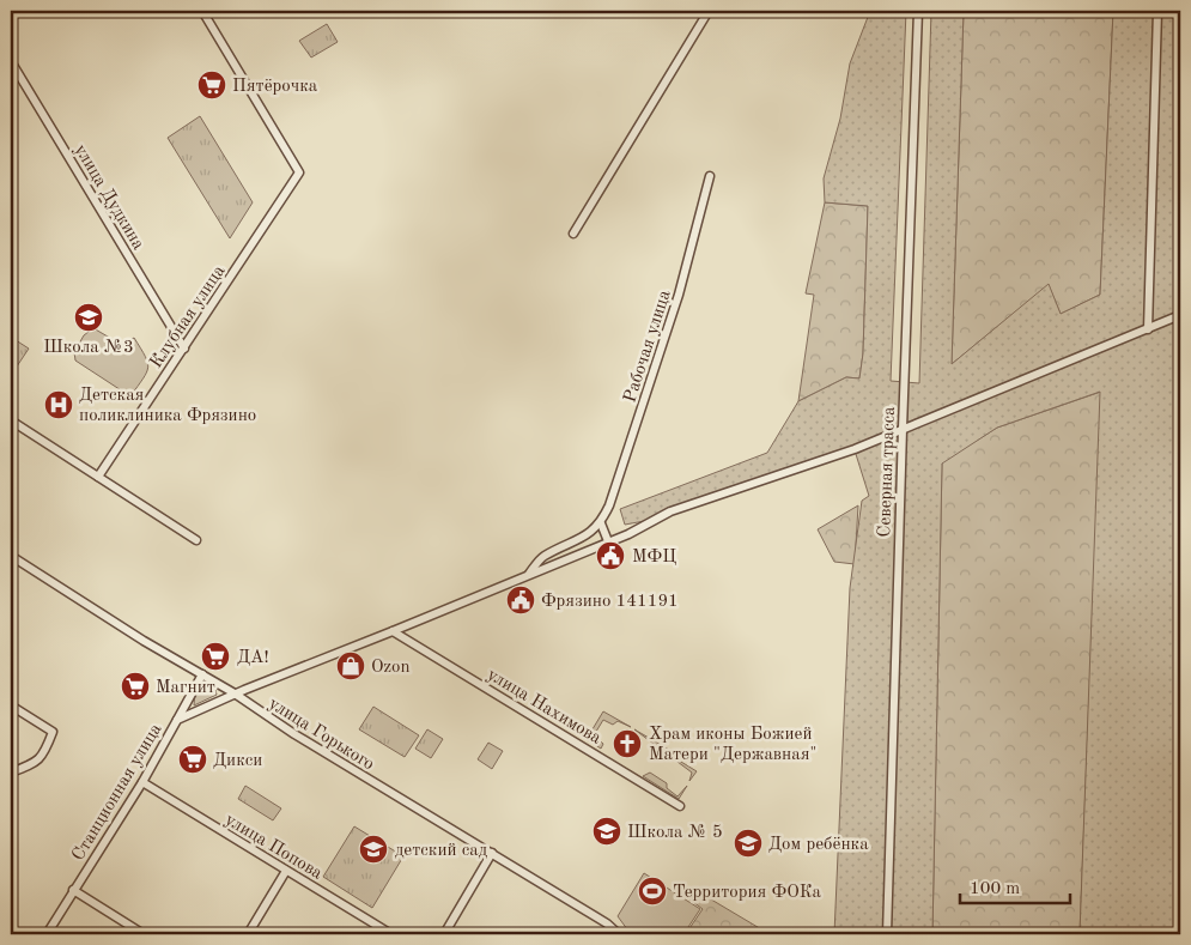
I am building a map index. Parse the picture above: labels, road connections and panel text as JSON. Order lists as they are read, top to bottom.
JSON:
{
  "streets": {
    "street": [
      "улица Дудкина",
      "Клубная улица",
      "Рабочая улица",
      "Северная трасса",
      "улица Нахимова",
      "улица Горького",
      "Станционная улица",
      "улица Попова"
    ]
  },
  "crossings": [
    ["улица Дудкина", "Клубная улица"],
    ["Северная трасса", "Станционная улица"],
    ["улица Нахимова", "Станционная улица"],
    ["улица Горького", "Станционная улица"],
    ["Станционная улица", "улица Попова"]
  ],
  "places": {
    "supermarket": [
      "Пятёрочка",
      "ДА!",
      "Магнит",
      "Дикси"
    ],
    "school or university": [
      "Школа №3",
      "Школа № 5",
      "Дом ребёнка",
      "детский сад"
    ],
    "hospital": ["Детская поликлиника Фрязино"],
    "public building": ["МФЦ", "Фрязино 141191"],
    "shop": ["Ozon"],
    "church": ["Храм иконы Божией Матери \"Державная\""],
    "sports": ["Территория ФОКа"]
  },
  "scale_bar": "100 m"
}
